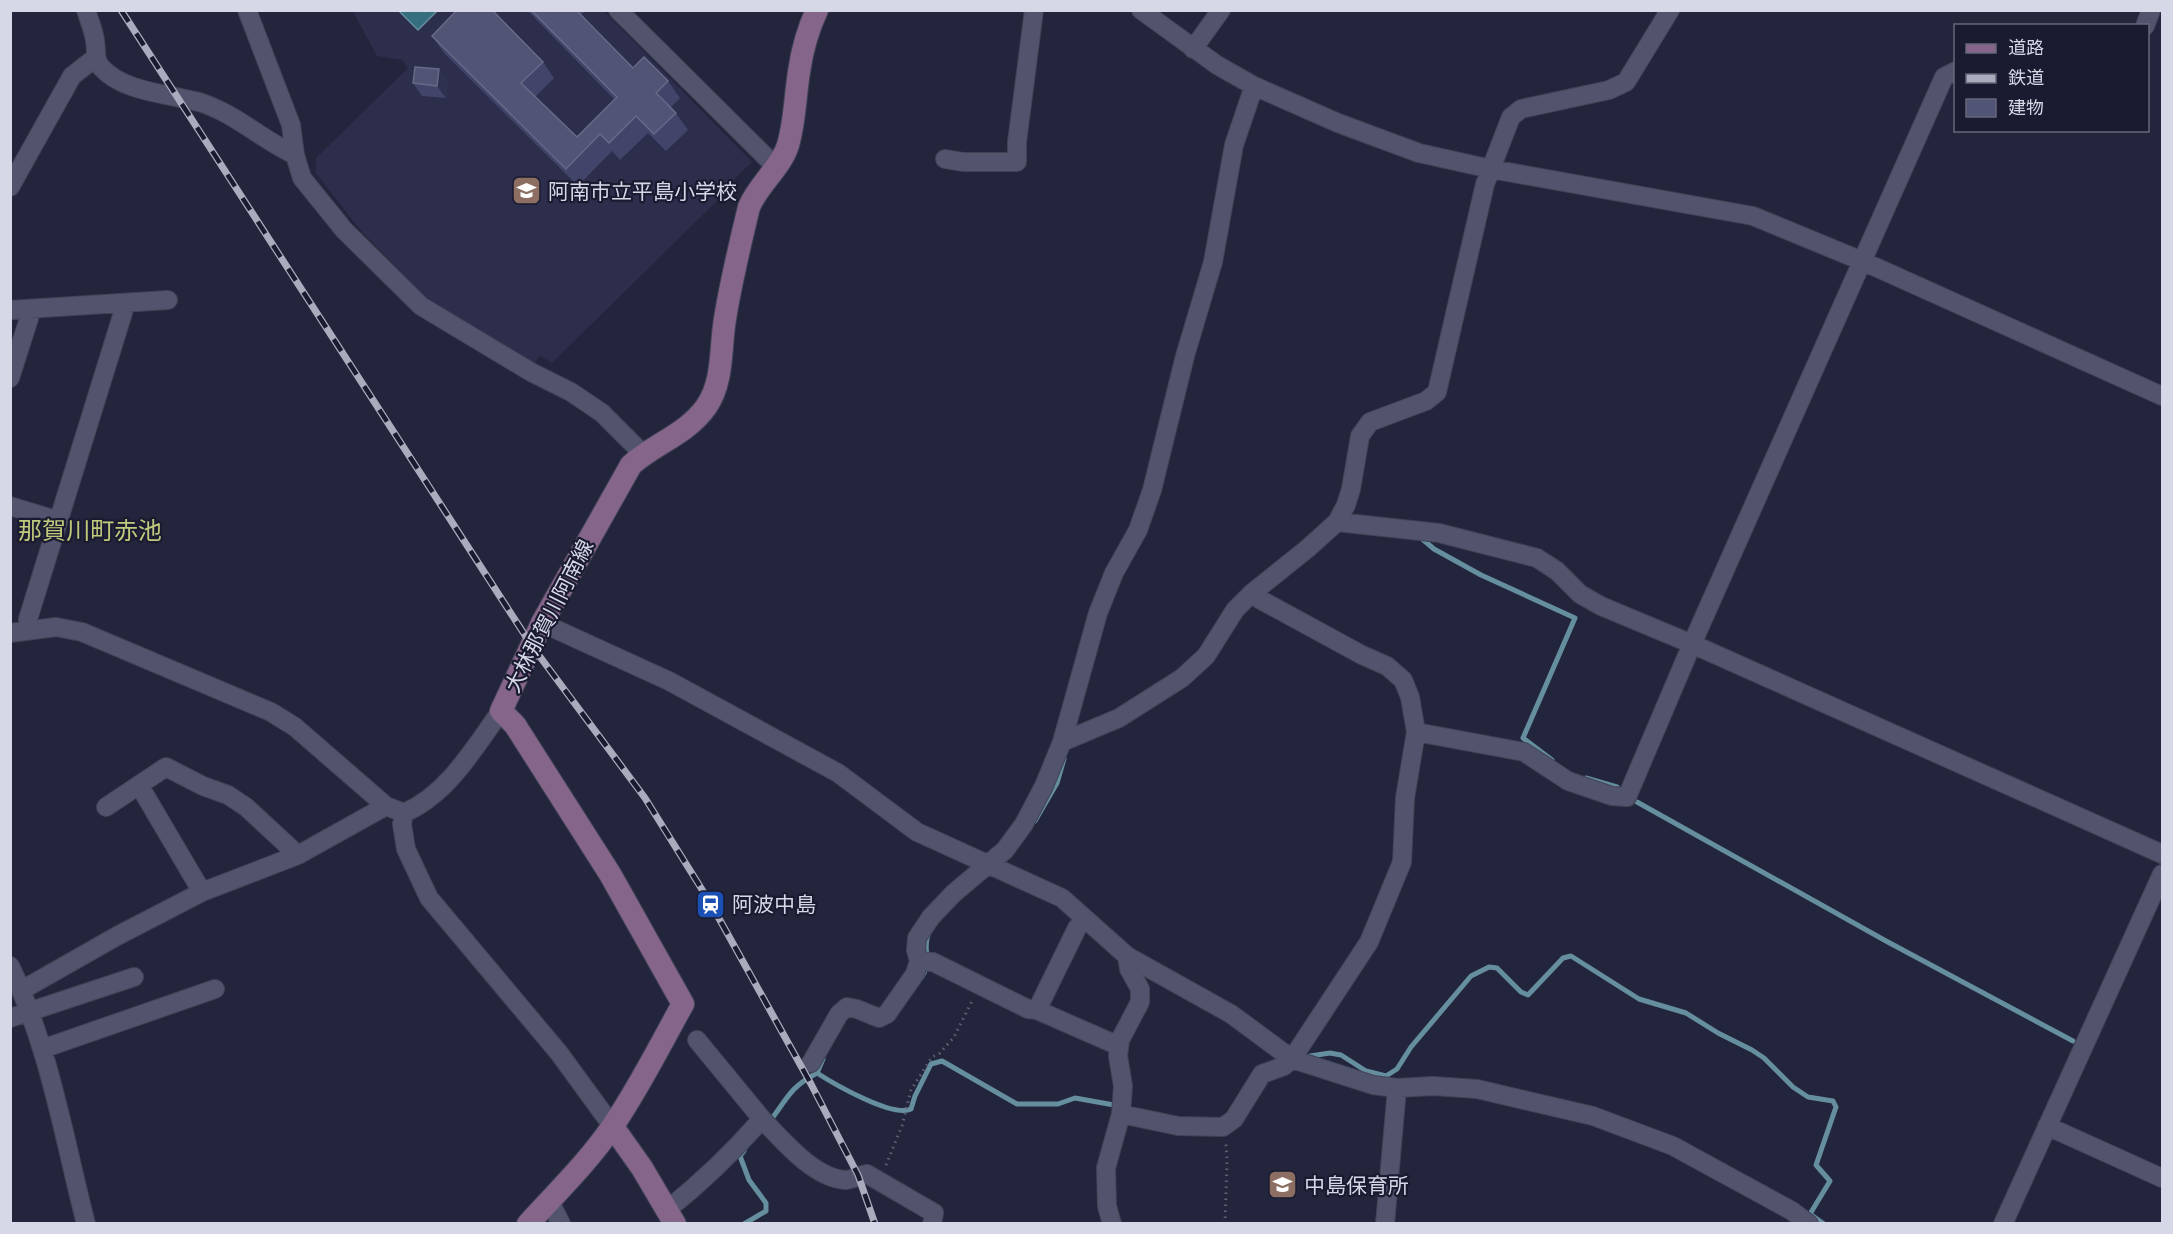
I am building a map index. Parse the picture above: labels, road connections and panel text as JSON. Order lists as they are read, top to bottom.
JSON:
{
  "streets": {
    "main road": ["大林那賀川阿南線"]
  },
  "districts": ["那賀川町赤池"],
  "places": {
    "school or university": ["阿南市立平島小学校", "中島保育所"],
    "station": ["阿波中島"]
  },
  "legend": ["道路", "鉄道", "建物"]
}
